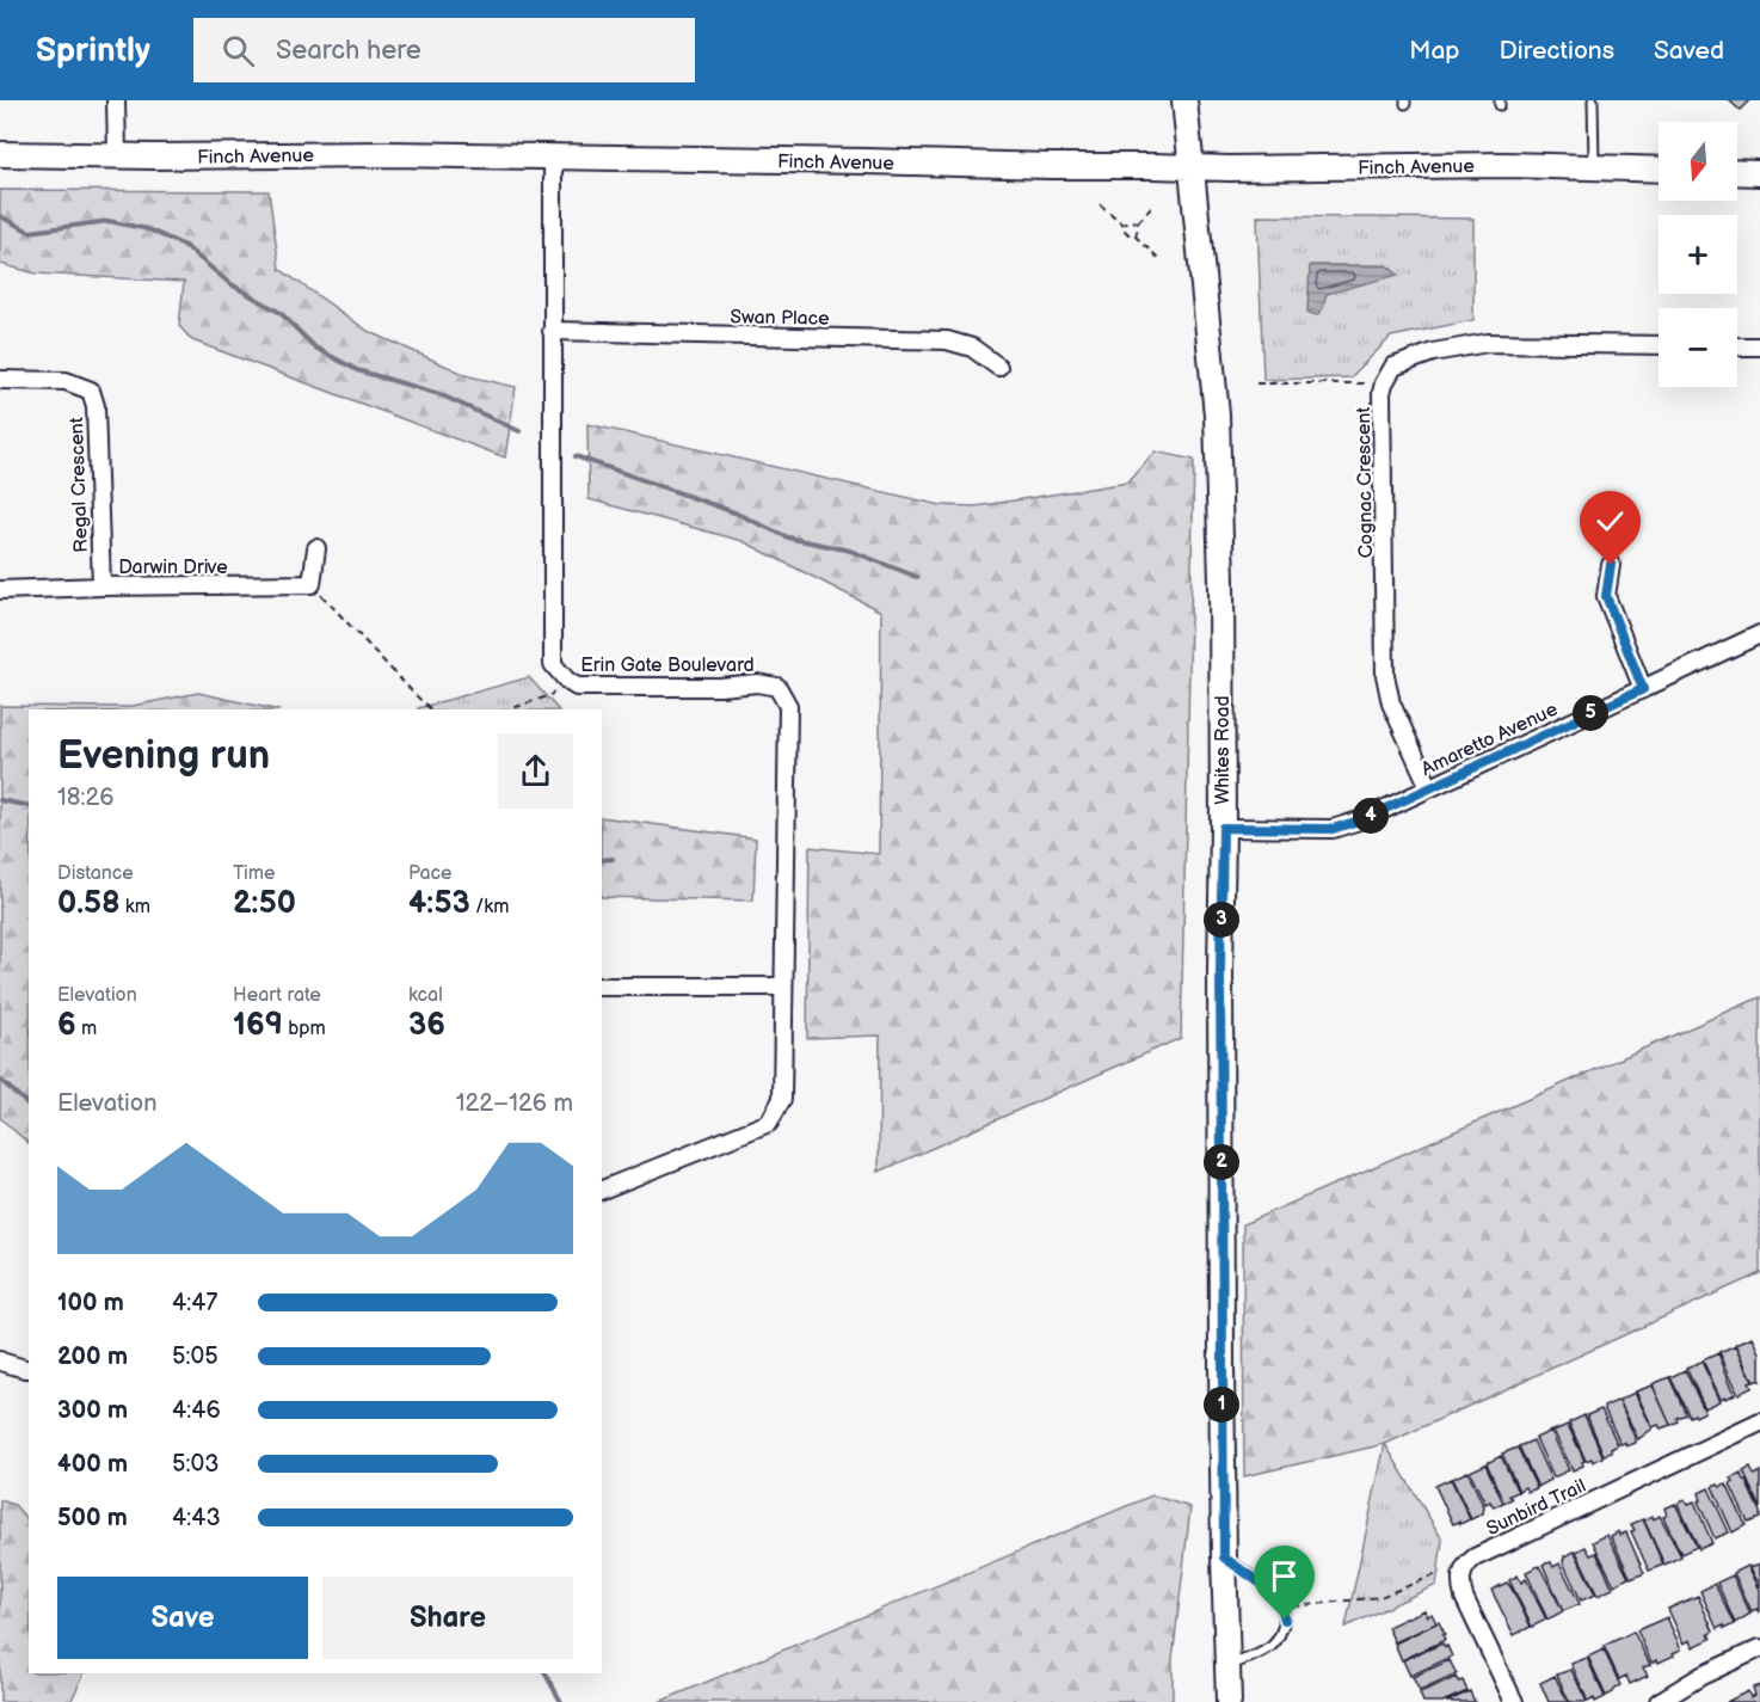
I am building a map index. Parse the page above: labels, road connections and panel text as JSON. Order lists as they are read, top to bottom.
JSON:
{
  "streets": {
    "main road": ["Finch Avenue", "Whites Road"],
    "street": [
      "Swan Place",
      "Cognac Crescent",
      "Regal Crescent",
      "Darwin Drive",
      "Erin Gate Boulevard",
      "Amaretto Avenue",
      "Sunbird Trail"
    ]
  },
  "crossings": [
    ["Finch Avenue", "Erin Gate Boulevard"],
    ["Finch Avenue", "Whites Road"],
    ["Swan Place", "Erin Gate Boulevard"],
    ["Cognac Crescent", "Amaretto Avenue"],
    ["Regal Crescent", "Darwin Drive"],
    ["Amaretto Avenue", "Whites Road"]
  ],
  "north": "bottom",
  "page": {
    "header": "Sprintly",
    "search": "Search here",
    "nav": ["Map", "Directions", "Saved"],
    "map_buttons": ["+", "−"],
    "pins": [
      "5",
      "4",
      "3",
      "2",
      "1"
    ],
    "heading": ["Evening run", "18:26"],
    "stats": [
      ["Distance", "0.58 km"],
      ["Time", "2:50"],
      ["Pace", "4:53 /km"],
      ["Elevation", "6 m"],
      ["Heart rate", "169 bpm"],
      ["kcal", "36"]
    ],
    "chart": ["Elevation", "122–126 m"],
    "list": [
      {
        "name": "100 m",
        "note": "4:47"
      },
      {
        "name": "200 m",
        "note": "5:05"
      },
      {
        "name": "300 m",
        "note": "4:46"
      },
      {
        "name": "400 m",
        "note": "5:03"
      },
      {
        "name": "500 m",
        "note": "4:43"
      }
    ],
    "buttons": ["Save", "Share"]
  }
}
